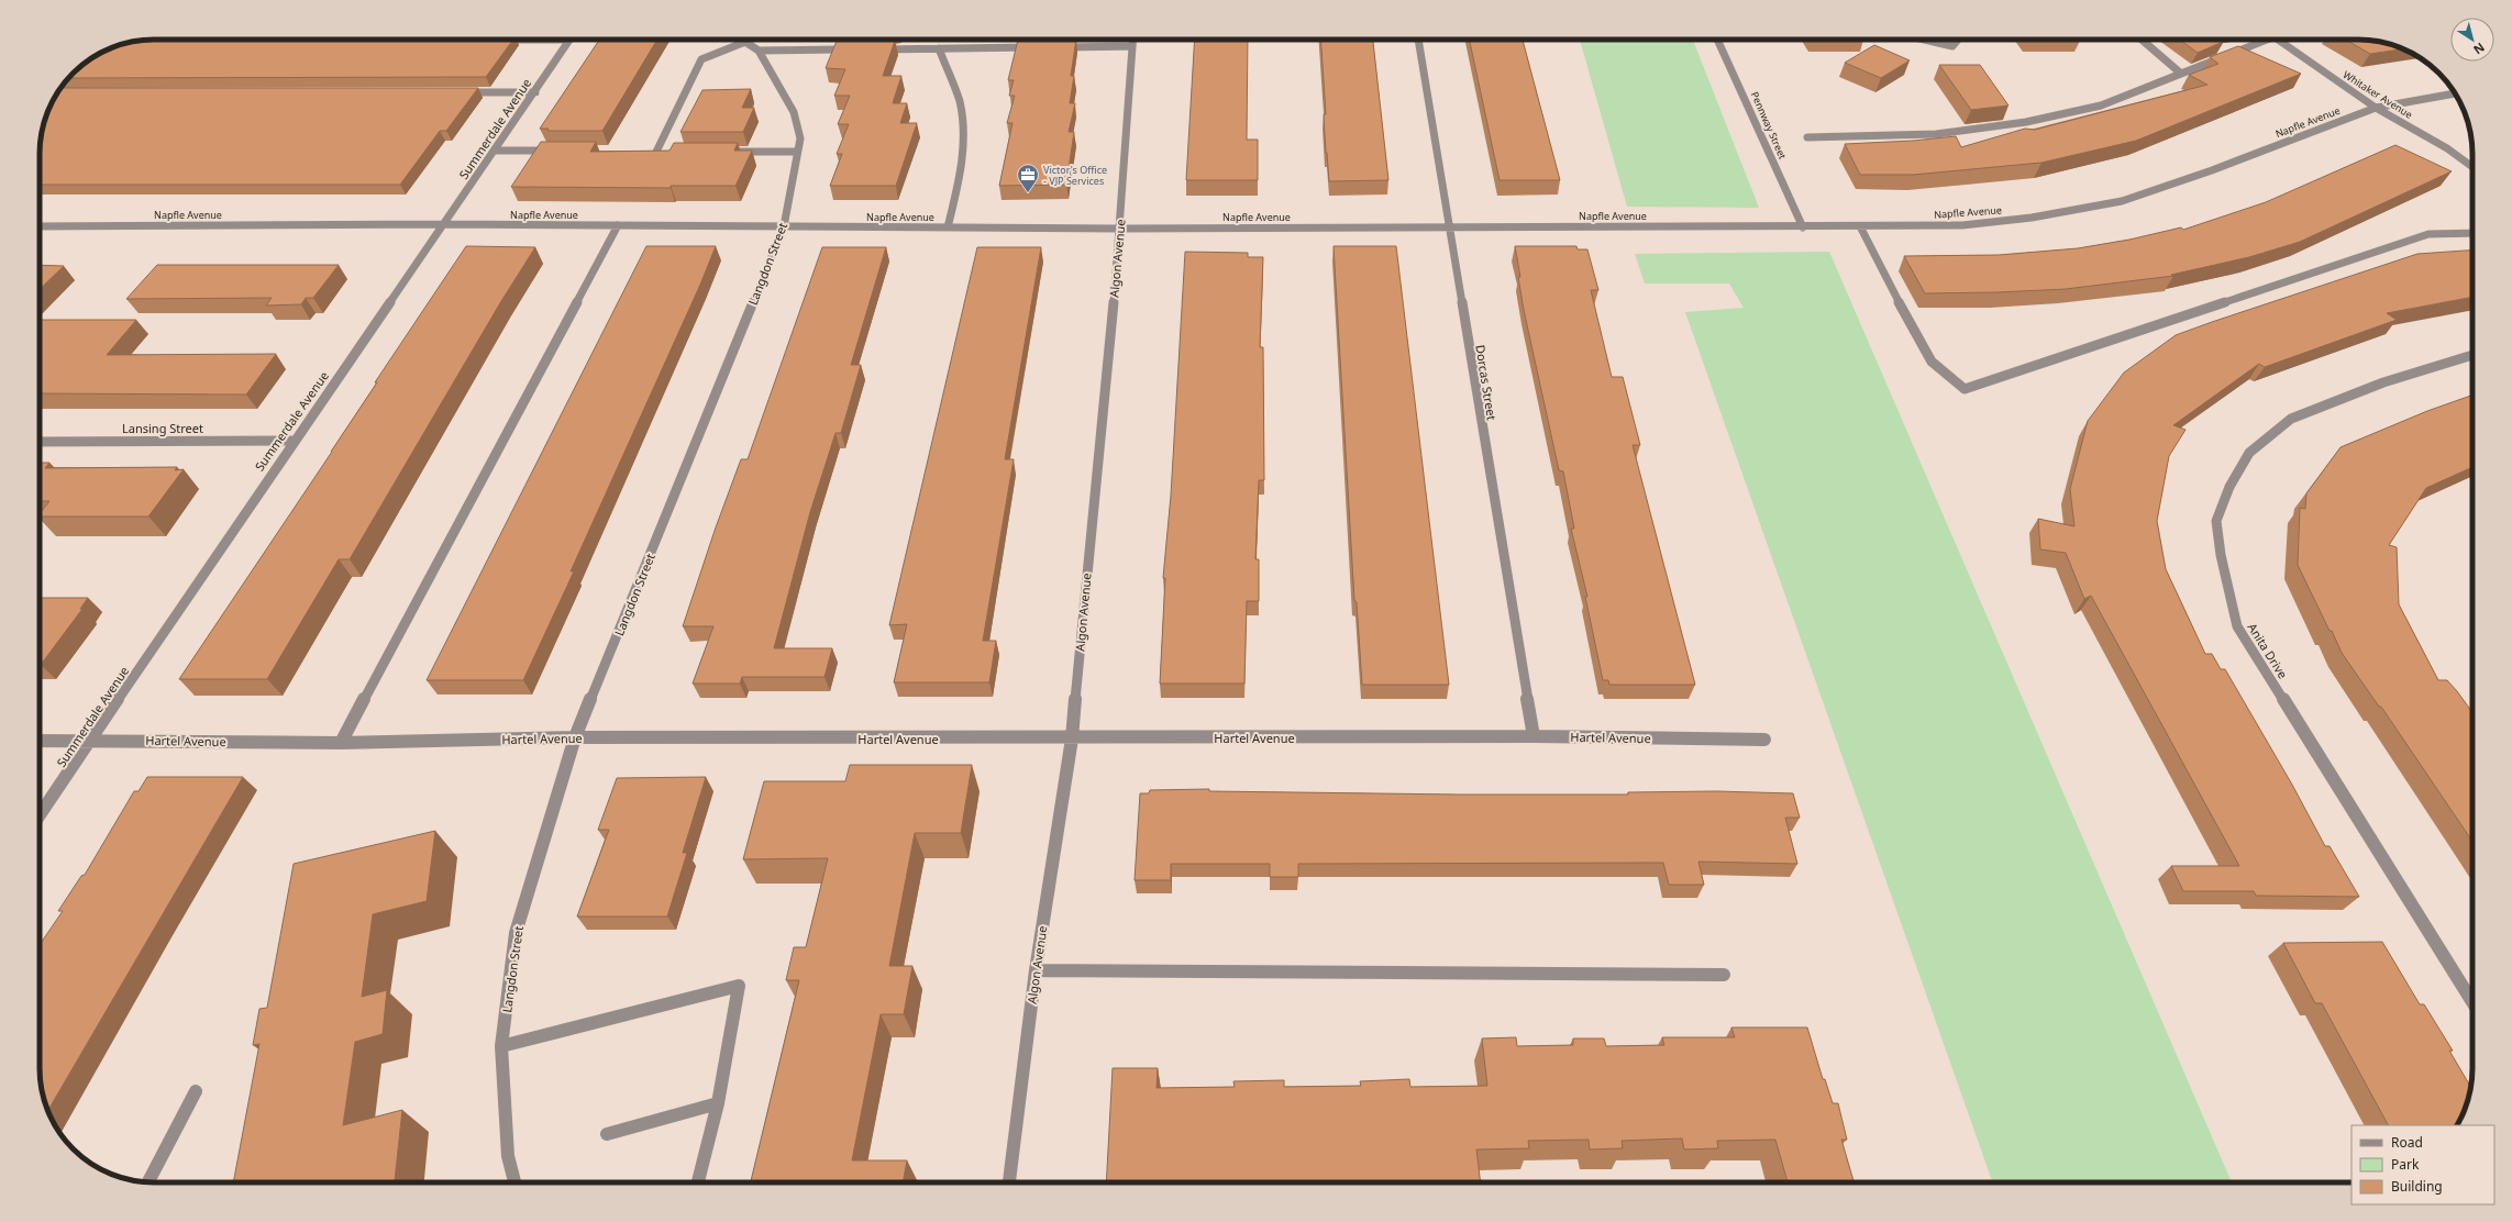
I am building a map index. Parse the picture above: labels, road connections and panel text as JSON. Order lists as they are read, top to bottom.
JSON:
{
  "streets": {
    "street": [
      "Whitaker Avenue",
      "Napfle Avenue",
      "Pennway Street",
      "Summerdale Avenue",
      "Algon Avenue",
      "Langdon Street",
      "Dorcas Street",
      "Lansing Street",
      "Anita Drive",
      "Hartel Avenue"
    ]
  },
  "crossings": [
    ["Whitaker Avenue", "Napfle Avenue"],
    ["Napfle Avenue", "Pennway Street"],
    ["Napfle Avenue", "Summerdale Avenue"],
    ["Napfle Avenue", "Algon Avenue"],
    ["Napfle Avenue", "Langdon Street"],
    ["Napfle Avenue", "Dorcas Street"],
    ["Summerdale Avenue", "Lansing Street"],
    ["Summerdale Avenue", "Hartel Avenue"],
    ["Algon Avenue", "Hartel Avenue"],
    ["Langdon Street", "Hartel Avenue"],
    ["Dorcas Street", "Hartel Avenue"]
  ],
  "places": {
    "office": ["Victor's Office - VJP Services"]
  },
  "legend": ["Road", "Park", "Building"],
  "north": "bottom right"
}
